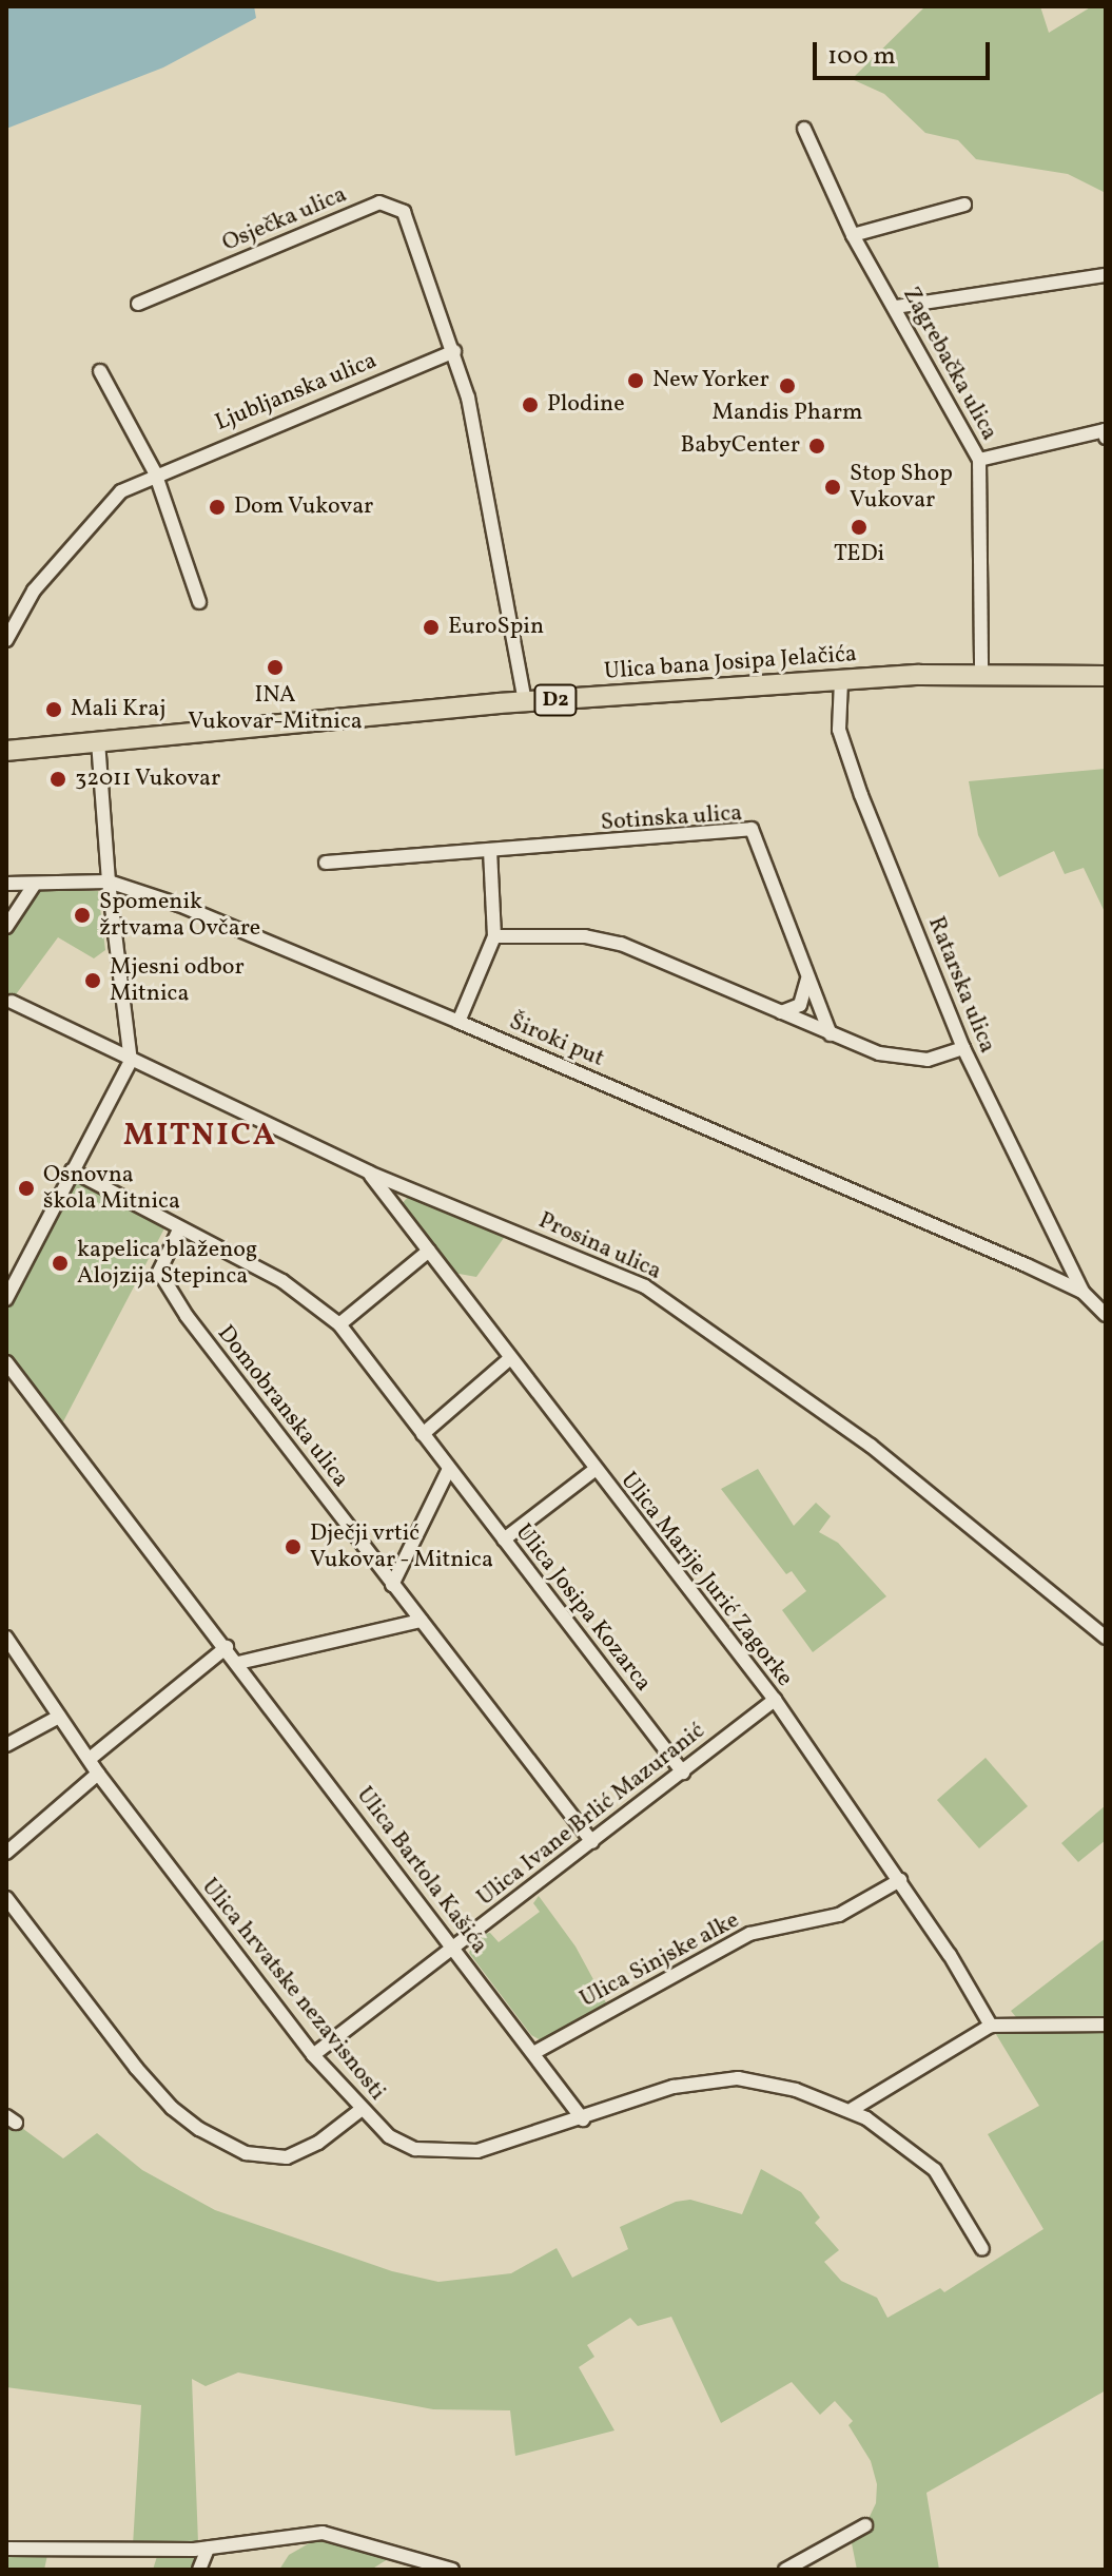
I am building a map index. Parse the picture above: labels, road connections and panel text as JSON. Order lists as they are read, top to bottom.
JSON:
{
  "streets": {
    "main road": ["Ulica bana Josipa Jelačića", "D2"],
    "street": [
      "Osječka ulica",
      "Zagrebačka ulica",
      "Ljubljanska ulica",
      "Sotinska ulica",
      "Ratarska ulica",
      "Široki put",
      "Prosina ulica",
      "Domobranska ulica",
      "Ulica Marije Jurić Zagorke",
      "Ulica Josipa Kozarca",
      "Ulica Ivane Brlić Mazuranić",
      "Ulica Bartola Kašića",
      "Ulica Sinjske alke",
      "Ulica hrvatske nezavisnosti"
    ]
  },
  "crossings": [
    ["Osječka ulica", "Ljubljanska ulica"],
    ["Osječka ulica", "Ulica bana Josipa Jelačića"],
    ["Zagrebačka ulica", "Ulica bana Josipa Jelačića"],
    ["Ulica bana Josipa Jelačića", "Ratarska ulica"],
    ["Ratarska ulica", "Široki put"],
    ["Prosina ulica", "Ulica Marije Jurić Zagorke"],
    ["Domobranska ulica", "Ulica Josipa Kozarca"],
    ["Domobranska ulica", "Ulica Ivane Brlić Mazuranić"],
    ["Ulica Marije Jurić Zagorke", "Ulica Ivane Brlić Mazuranić"],
    ["Ulica Marije Jurić Zagorke", "Ulica Sinjske alke"],
    ["Ulica Josipa Kozarca", "Ulica Ivane Brlić Mazuranić"],
    ["Ulica Ivane Brlić Mazuranić", "Ulica Bartola Kašića"],
    ["Ulica Ivane Brlić Mazuranić", "Ulica hrvatske nezavisnosti"],
    ["Ulica Bartola Kašića", "Ulica Sinjske alke"],
    ["Ulica Bartola Kašića", "Ulica hrvatske nezavisnosti"]
  ],
  "districts": ["MITNICA"],
  "places": [
    "New Yorker",
    "Mandis Pharm",
    "Plodine",
    "BabyCenter",
    "Stop Shop Vukovar",
    "Dom Vukovar",
    "TEDi",
    "EuroSpin",
    "INA Vukovar-Mitnica",
    "Mali Kraj",
    "32011 Vukovar",
    "Spomenik žrtvama Ovčare",
    "Mjesni odbor Mitnica",
    "Osnovna škola Mitnica",
    "kapelica blaženog Alojzija Stepinca",
    "Dječji vrtić Vukovar - Mitnica"
  ],
  "scale_bar": "100 m"
}
